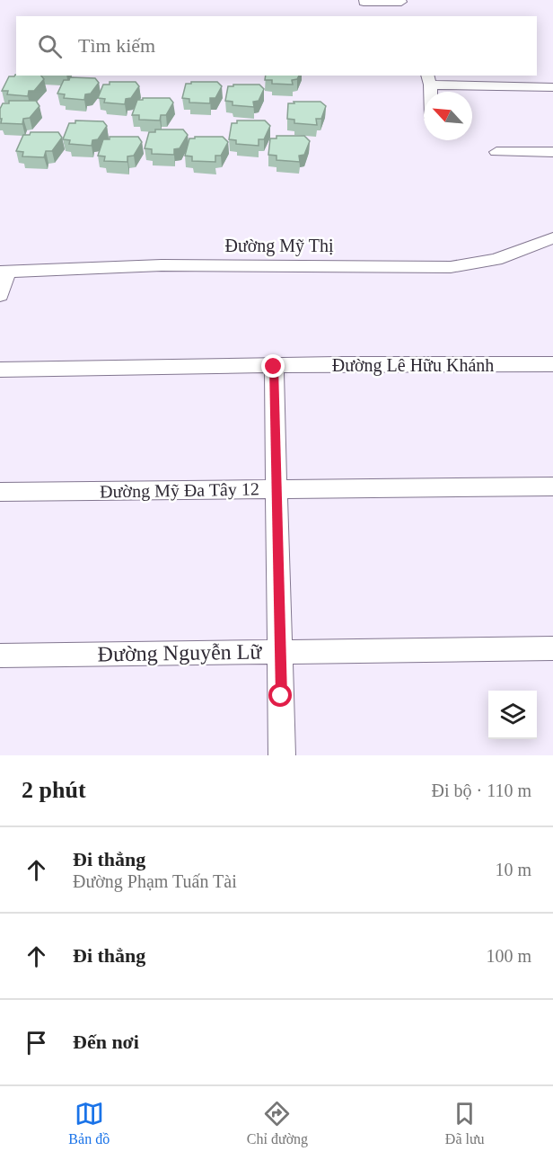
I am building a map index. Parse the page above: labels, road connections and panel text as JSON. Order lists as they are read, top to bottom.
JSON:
{
  "streets": {
    "street": [
      "Đường Mỹ Thị",
      "Đường Lê Hữu Khánh",
      "Đường Mỹ Đa Tây 12",
      "Đường Nguyễn Lữ"
    ]
  },
  "north": "top left",
  "page": {
    "search": "Tìm kiếm",
    "heading": ["2 phút", "Đi bộ · 110 m"],
    "list": [
      ["Đi thẳng", "Đường Phạm Tuấn Tài", "10 m"],
      ["Đi thẳng", "100 m"],
      "Đến nơi"
    ],
    "nav": ["Bản đồ", "Chỉ đường", "Đã lưu"]
  }
}
